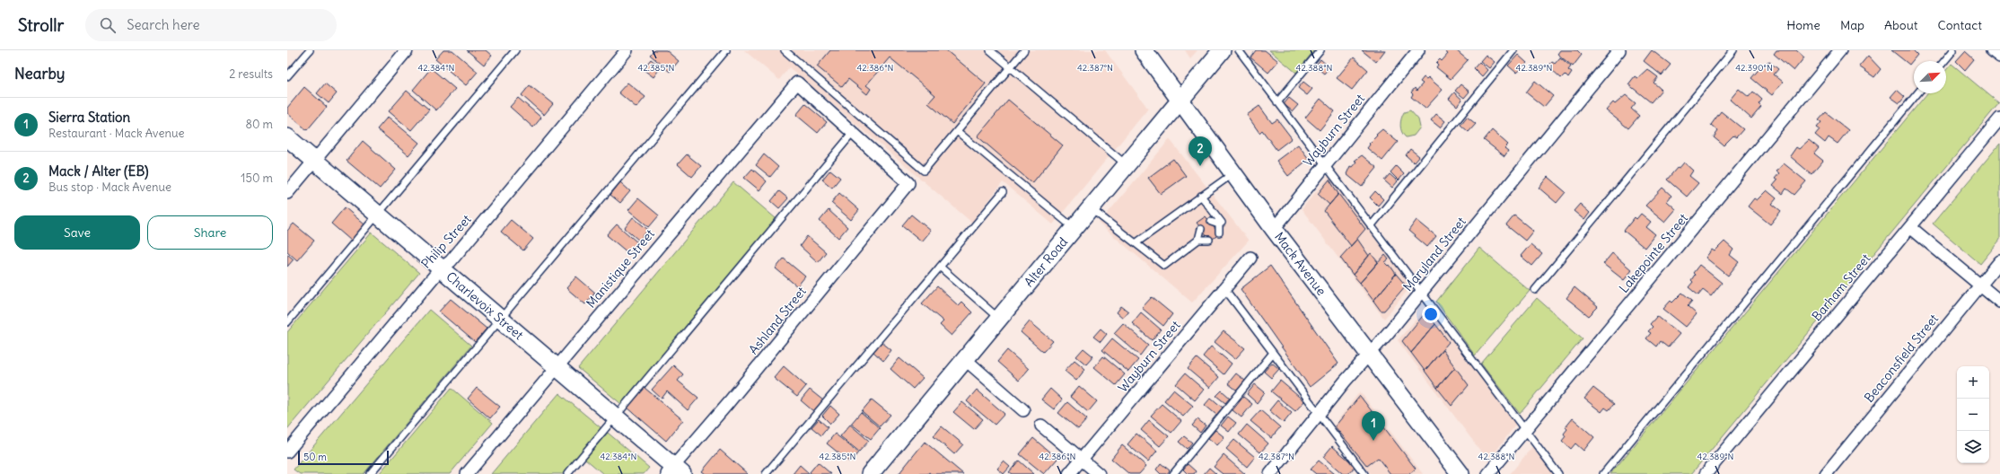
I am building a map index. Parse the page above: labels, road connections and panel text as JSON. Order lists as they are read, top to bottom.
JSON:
{
  "streets": {
    "street": [
      "Wayburn Street",
      "Philip Street",
      "Lakepointe Street",
      "Maryland Street",
      "Alter Road",
      "Mack Avenue",
      "Manistique Street",
      "Barham Street",
      "Charlevoix Street",
      "Ashland Street",
      "Beaconsfield Street"
    ]
  },
  "crossings": [
    ["Wayburn Street", "Mack Avenue"],
    ["Philip Street", "Charlevoix Street"],
    ["Maryland Street", "Mack Avenue"],
    ["Alter Road", "Mack Avenue"],
    ["Manistique Street", "Charlevoix Street"],
    ["Manistique Street", "Ashland Street"],
    ["Charlevoix Street", "Ashland Street"]
  ],
  "scale_bar": "50 m",
  "north": "top right",
  "page": {
    "header": "Strollr",
    "search": "Search here",
    "nav": [
      "Home",
      "Map",
      "About",
      "Contact"
    ],
    "heading": ["Nearby", "2 results"],
    "list": [
      {
        "mark": "1",
        "name": "Sierra Station",
        "note": "Restaurant · Mack Avenue",
        "value": "80 m"
      },
      {
        "mark": "2",
        "name": "Mack / Alter (EB)",
        "note": "Bus stop · Mack Avenue",
        "value": "150 m"
      }
    ],
    "pins": ["2", "1"],
    "buttons": ["Save", "Share"],
    "map_buttons": ["+", "−"],
    "scale": "50 m"
  },
  "coordinates": [
    "42.384°N",
    "42.385°N",
    "42.386°N",
    "42.387°N",
    "42.389°N",
    "42.388°N",
    "42.390°N"
  ]
}
